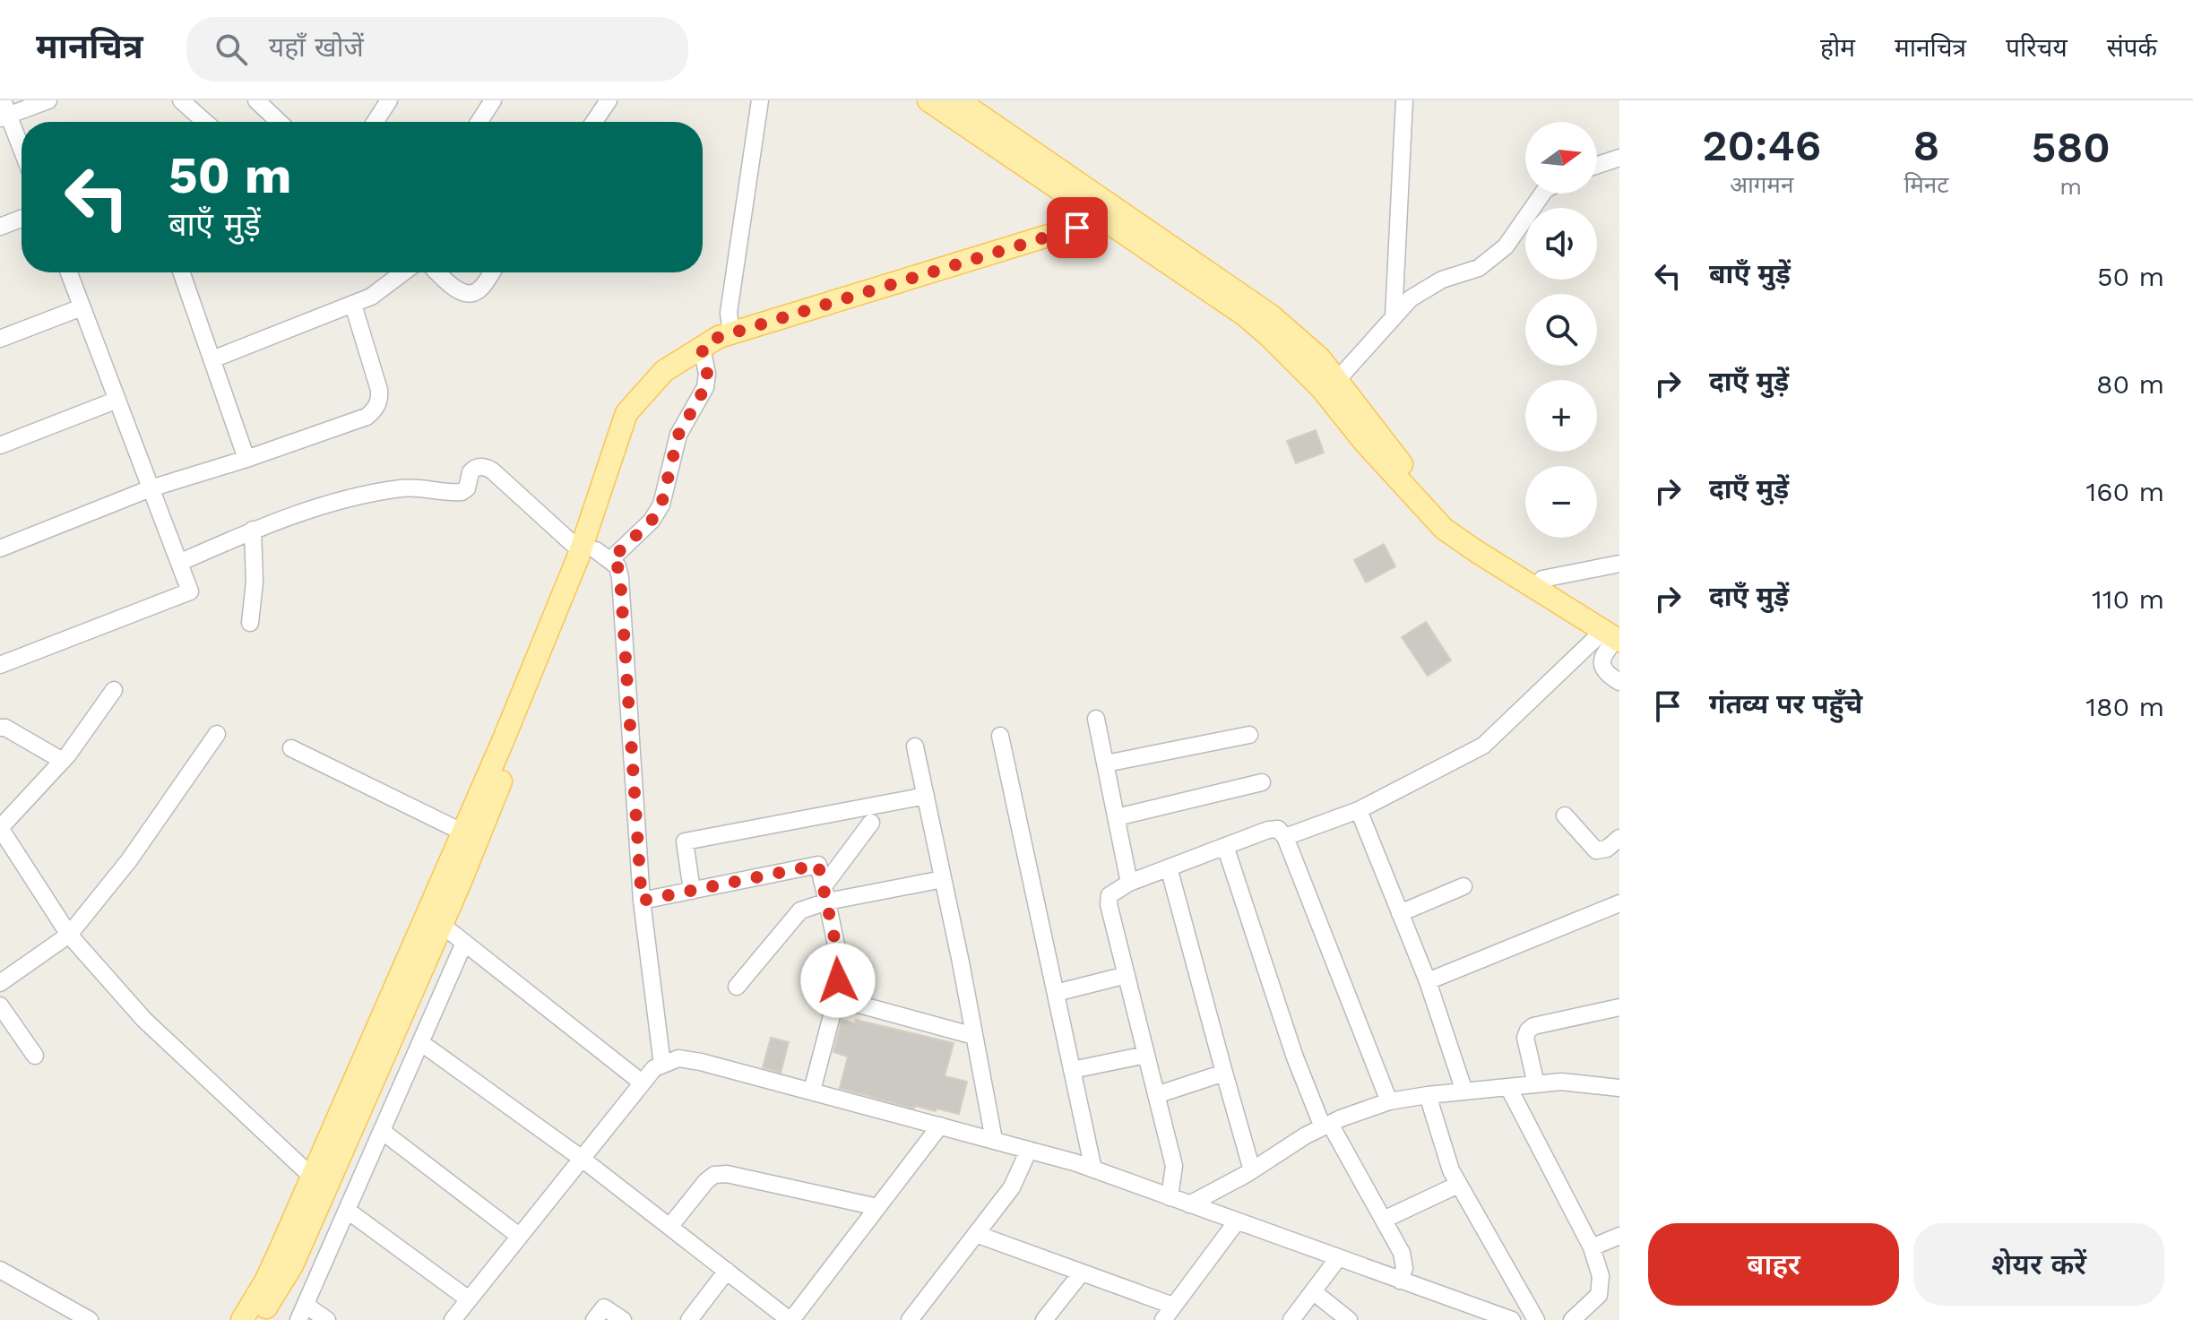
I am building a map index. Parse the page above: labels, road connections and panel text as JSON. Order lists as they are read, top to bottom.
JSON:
{
  "north": "right",
  "page": {
    "header": "मानचित्र",
    "search": "यहाँ खोजें",
    "nav": [
      "होम",
      "मानचित्र",
      "परिचय",
      "संपर्क"
    ],
    "eta": [
      "20:46",
      "आगमन",
      "8",
      "मिनट",
      "580",
      "m"
    ],
    "map_buttons": ["+", "−"],
    "turn": ["50 m", "बाएँ मुड़ें"],
    "list": [
      {
        "name": "बाएँ मुड़ें",
        "value": "50 m"
      },
      {
        "name": "दाएँ मुड़ें",
        "value": "80 m"
      },
      {
        "name": "दाएँ मुड़ें",
        "value": "160 m"
      },
      {
        "name": "दाएँ मुड़ें",
        "value": "110 m"
      },
      {
        "name": "गंतव्य पर पहुँचे",
        "value": "180 m"
      }
    ],
    "buttons": ["बाहर", "शेयर करें"]
  }
}
